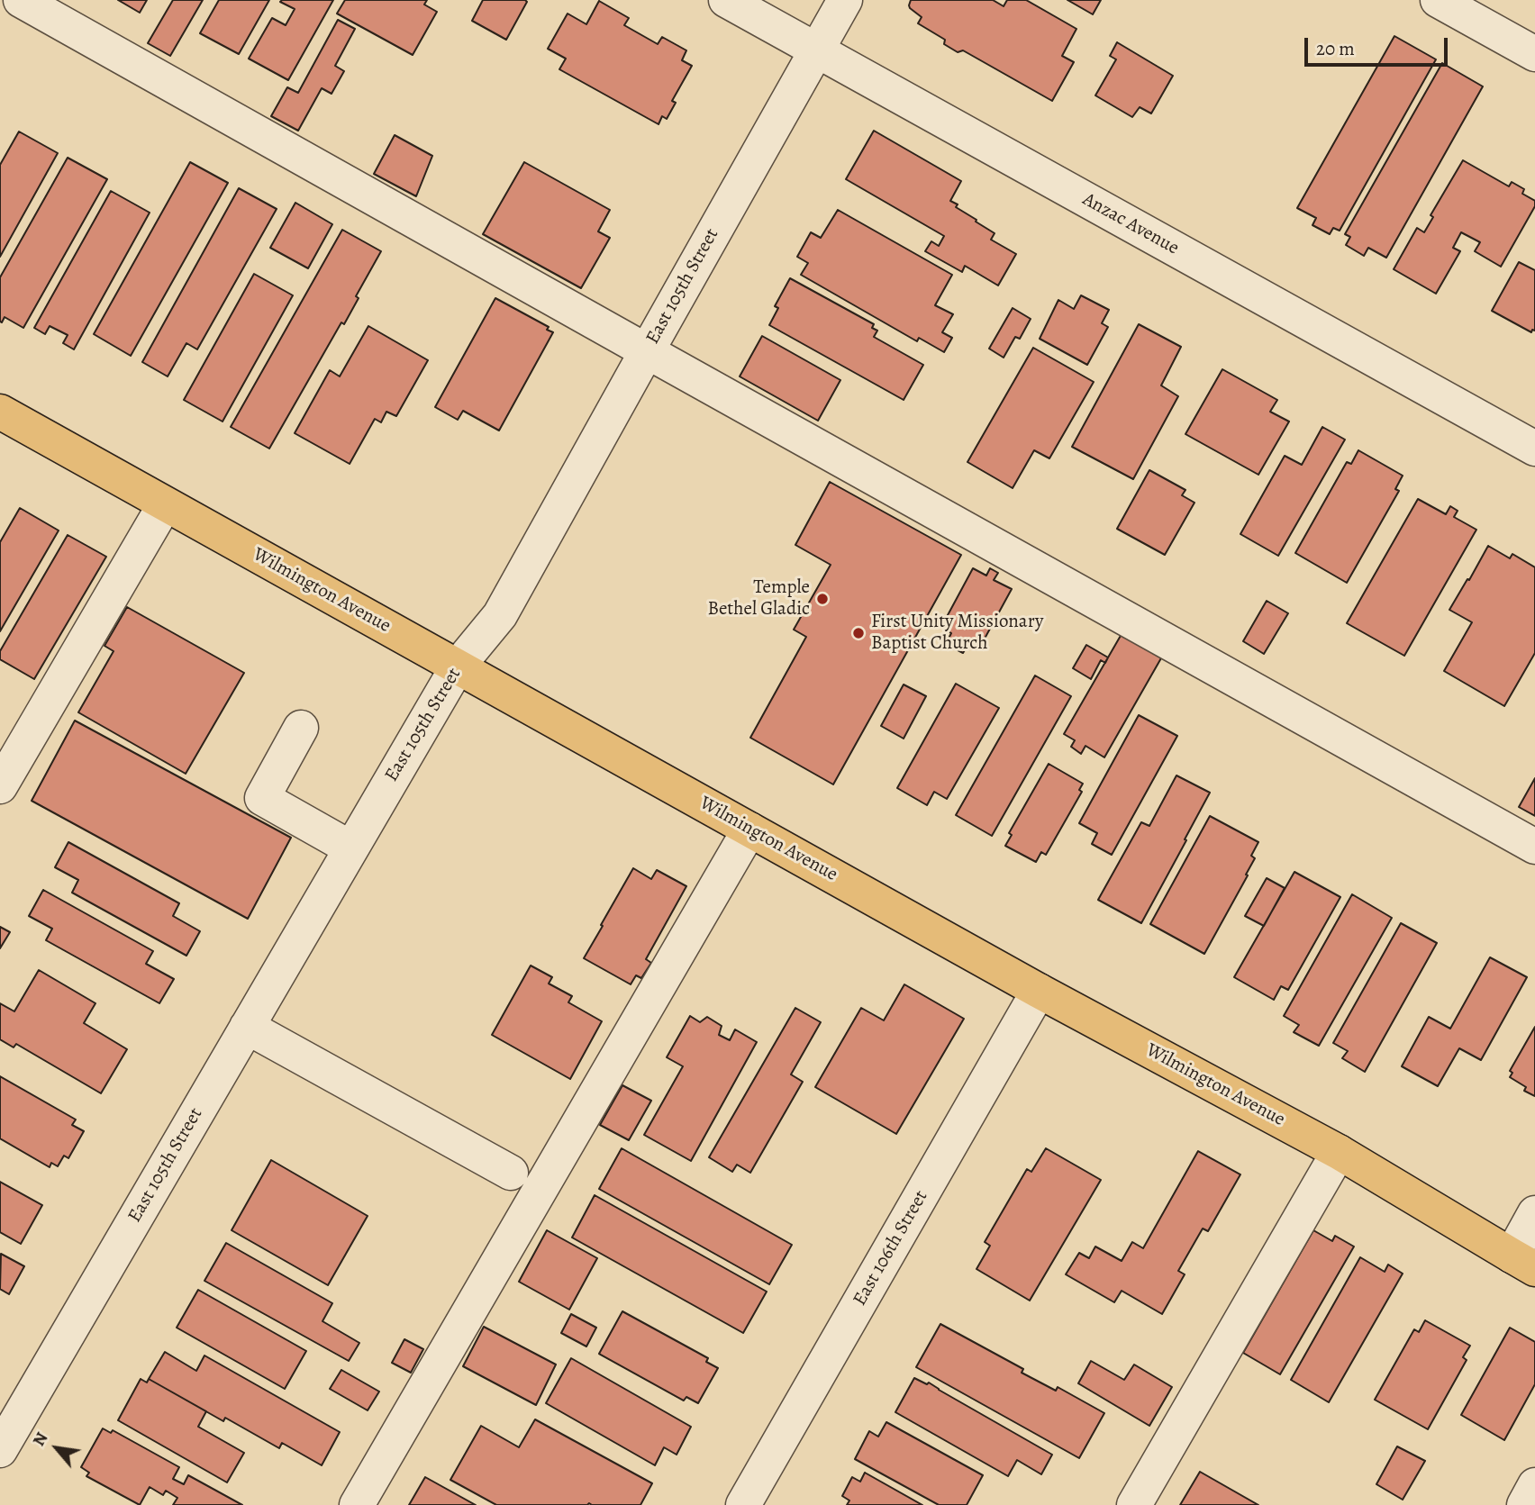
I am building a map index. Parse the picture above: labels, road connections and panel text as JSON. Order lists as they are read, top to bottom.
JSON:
{
  "streets": {
    "main road": ["Wilmington Avenue"],
    "street": ["Anzac Avenue", "East 105th Street", "East 106th Street"]
  },
  "crossings": [
    ["Anzac Avenue", "East 105th Street"],
    ["East 105th Street", "Wilmington Avenue"],
    ["Wilmington Avenue", "East 106th Street"]
  ],
  "places": ["Temple Bethel Gladic", "First Unity Missionary Baptist Church"],
  "scale_bar": "20 m",
  "north": "top left"
}
